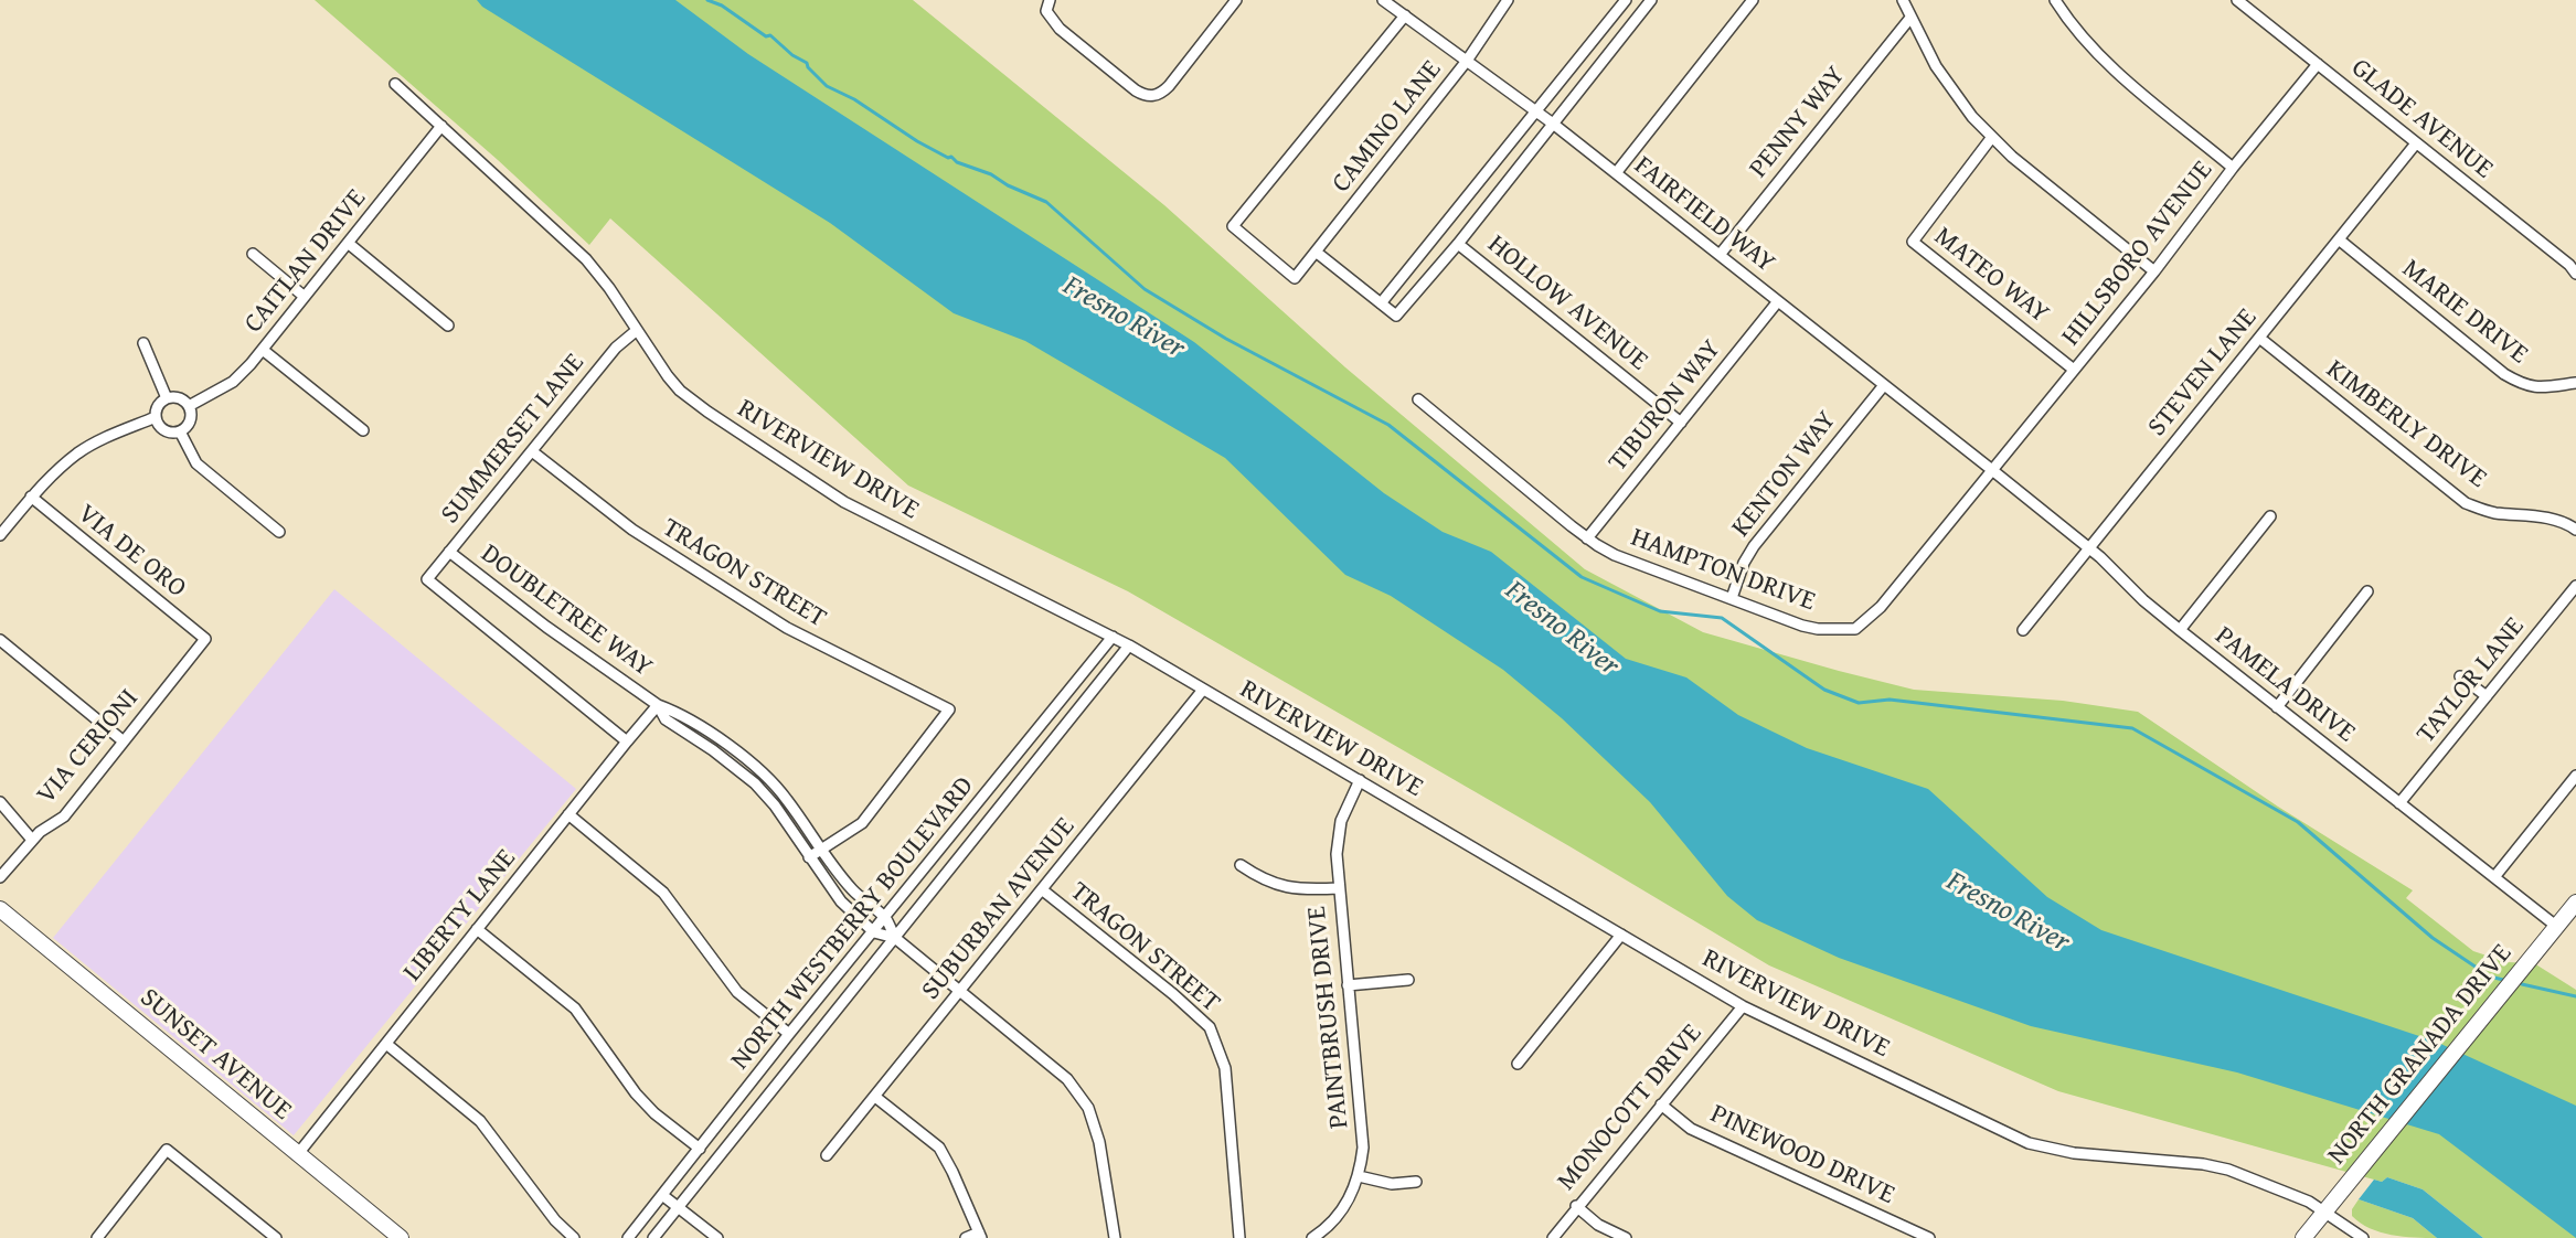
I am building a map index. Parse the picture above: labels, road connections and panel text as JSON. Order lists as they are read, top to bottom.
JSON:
{
  "streets": {
    "main road": ["SUNSET AVENUE", "NORTH GRANADA DRIVE"],
    "street": [
      "GLADE AVENUE",
      "PENNY WAY",
      "CAMINO LANE",
      "FAIRFIELD WAY",
      "HILLSBORO AVENUE",
      "CAITLAN DRIVE",
      "MATEO WAY",
      "HOLLOW AVENUE",
      "MARIE DRIVE",
      "STEVEN LANE",
      "TIBURON WAY",
      "KIMBERLY DRIVE",
      "SUMMERSET LANE",
      "RIVERVIEW DRIVE",
      "KENTON WAY",
      "VIA DE ORO",
      "HAMPTON DRIVE",
      "TRAGON STREET",
      "DOUBLETREE WAY",
      "TAYLOR LANE",
      "PAMELA DRIVE",
      "VIA CERIONI",
      "SUBURBAN AVENUE",
      "LIBERTY LANE",
      "NORTH WESTBERRY BOULEVARD",
      "PAINTBRUSH DRIVE",
      "MONOCOTT DRIVE",
      "PINEWOOD DRIVE"
    ]
  },
  "crossings": [
    ["GLADE AVENUE", "HILLSBORO AVENUE"],
    ["GLADE AVENUE", "STEVEN LANE"],
    ["PENNY WAY", "FAIRFIELD WAY"],
    ["CAMINO LANE", "FAIRFIELD WAY"],
    ["FAIRFIELD WAY", "HILLSBORO AVENUE"],
    ["FAIRFIELD WAY", "TIBURON WAY"],
    ["FAIRFIELD WAY", "KENTON WAY"],
    ["FAIRFIELD WAY", "HAMPTON DRIVE"],
    ["FAIRFIELD WAY", "PAMELA DRIVE"],
    ["HILLSBORO AVENUE", "MATEO WAY"],
    ["HILLSBORO AVENUE", "HAMPTON DRIVE"],
    ["HILLSBORO AVENUE", "PAMELA DRIVE"],
    ["CAITLAN DRIVE", "RIVERVIEW DRIVE"],
    ["HOLLOW AVENUE", "TIBURON WAY"],
    ["MARIE DRIVE", "STEVEN LANE"],
    ["STEVEN LANE", "KIMBERLY DRIVE"],
    ["STEVEN LANE", "PAMELA DRIVE"],
    ["TIBURON WAY", "HAMPTON DRIVE"],
    ["SUMMERSET LANE", "RIVERVIEW DRIVE"],
    ["SUMMERSET LANE", "TRAGON STREET"],
    ["SUMMERSET LANE", "DOUBLETREE WAY"],
    ["SUMMERSET LANE", "LIBERTY LANE"],
    ["RIVERVIEW DRIVE", "SUBURBAN AVENUE"],
    ["RIVERVIEW DRIVE", "NORTH WESTBERRY BOULEVARD"],
    ["RIVERVIEW DRIVE", "PAINTBRUSH DRIVE"],
    ["RIVERVIEW DRIVE", "NORTH GRANADA DRIVE"],
    ["RIVERVIEW DRIVE", "MONOCOTT DRIVE"],
    ["KENTON WAY", "HAMPTON DRIVE"],
    ["VIA DE ORO", "VIA CERIONI"],
    ["HAMPTON DRIVE", "PAMELA DRIVE"],
    ["TRAGON STREET", "DOUBLETREE WAY"],
    ["TRAGON STREET", "SUBURBAN AVENUE"],
    ["DOUBLETREE WAY", "SUBURBAN AVENUE"],
    ["DOUBLETREE WAY", "LIBERTY LANE"],
    ["DOUBLETREE WAY", "NORTH WESTBERRY BOULEVARD"],
    ["TAYLOR LANE", "PAMELA DRIVE"],
    ["PAMELA DRIVE", "NORTH GRANADA DRIVE"],
    ["LIBERTY LANE", "SUNSET AVENUE"],
    ["MONOCOTT DRIVE", "PINEWOOD DRIVE"]
  ],
  "water": ["Fresno River"]
}
